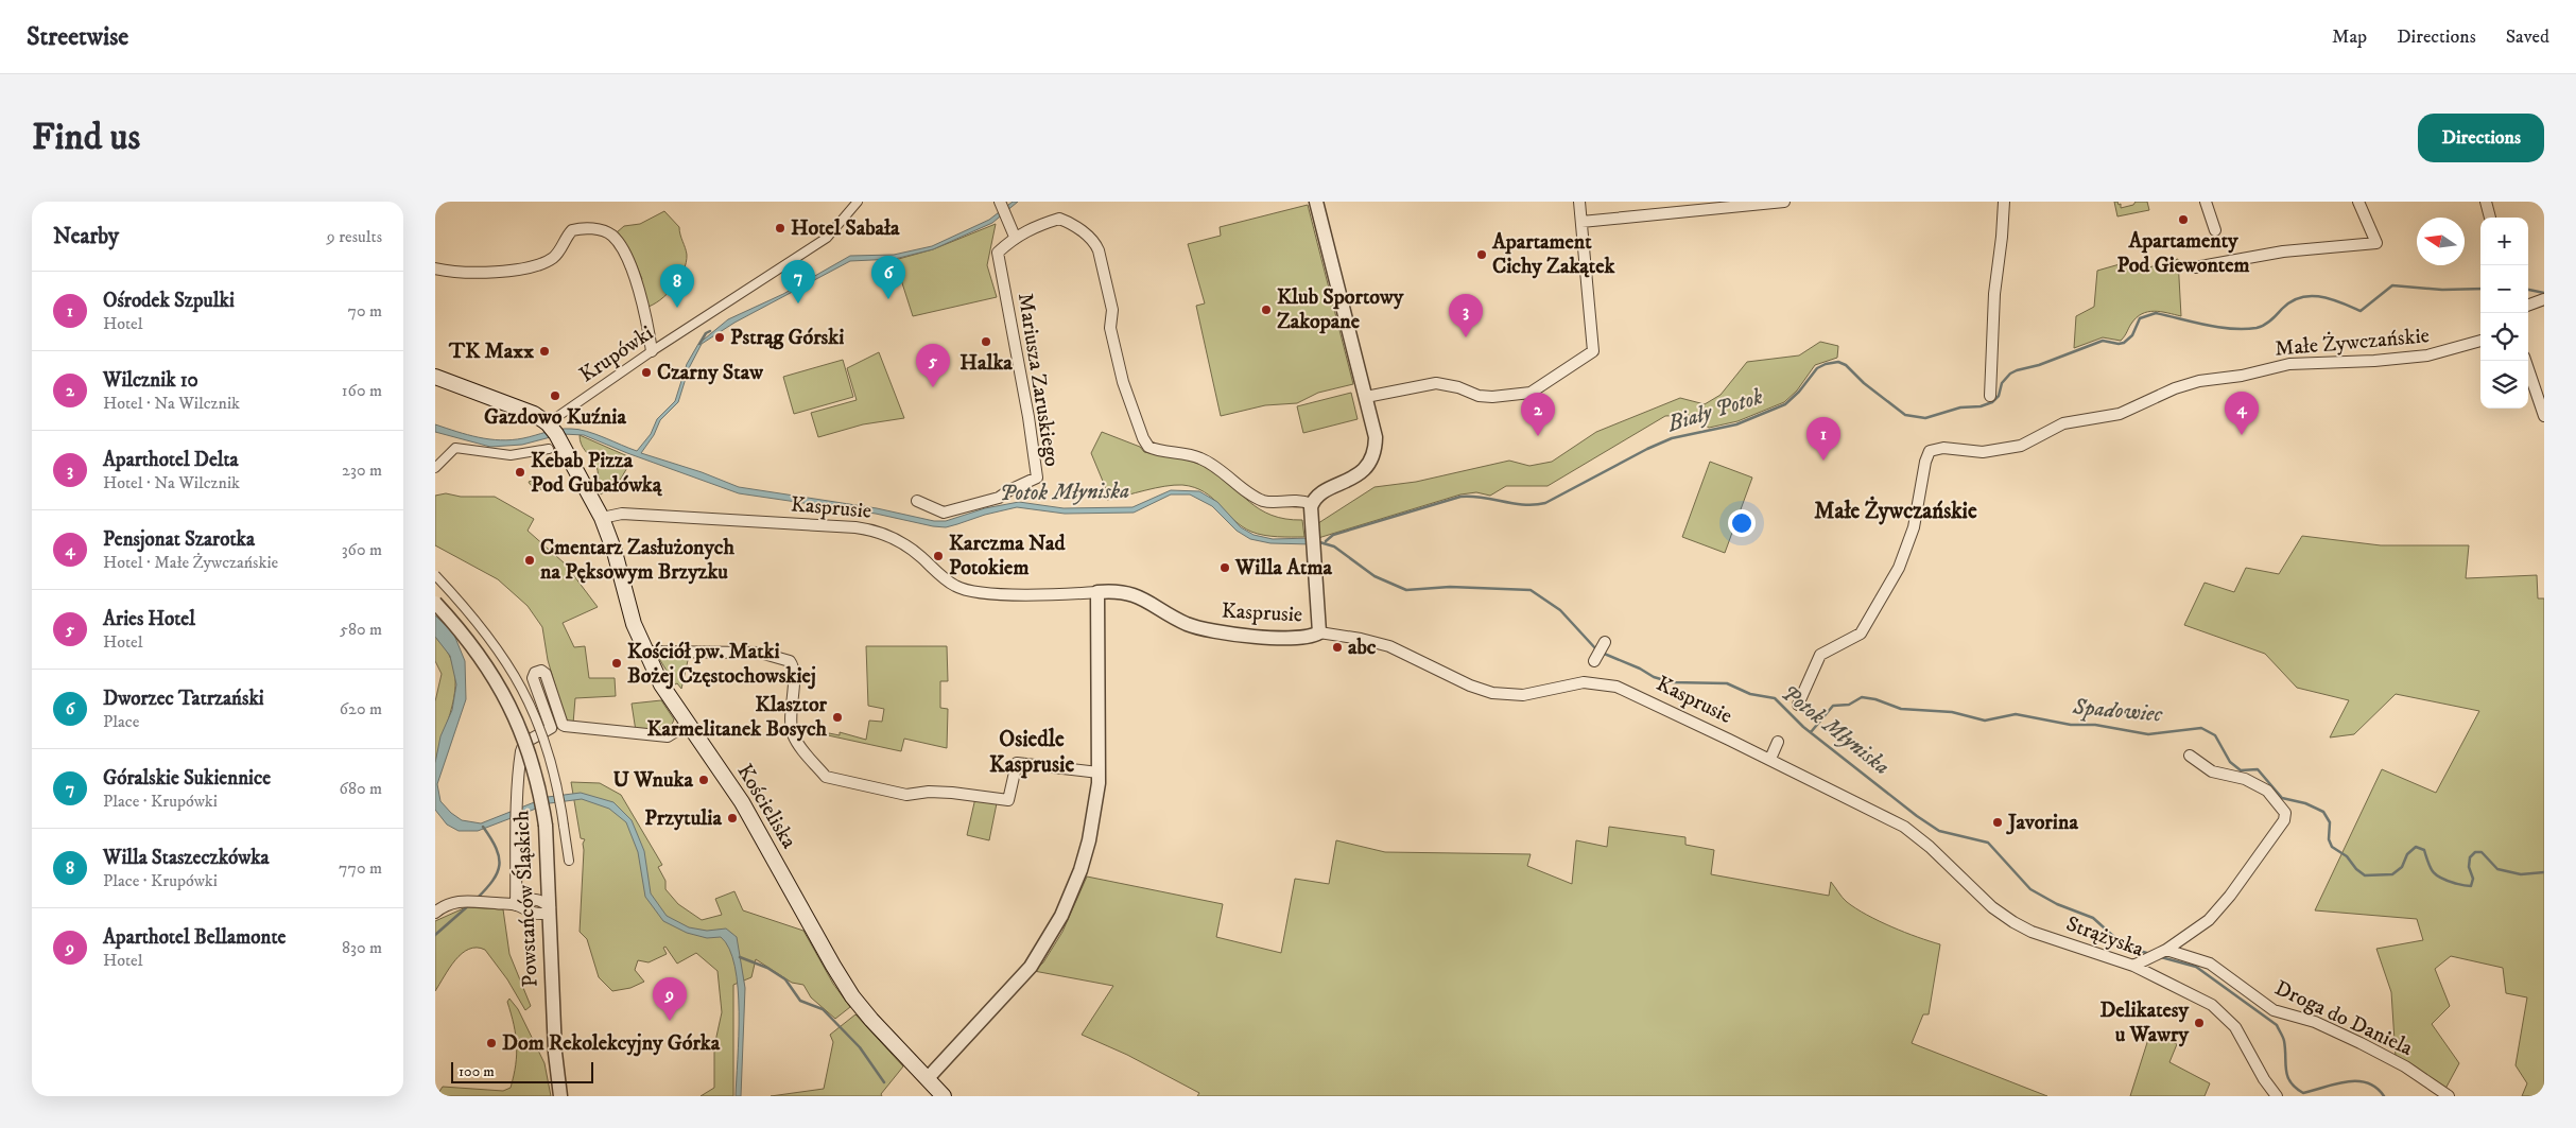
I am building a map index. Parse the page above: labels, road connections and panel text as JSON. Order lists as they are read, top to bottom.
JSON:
{
  "streets": {
    "main road": ["Kościeliska"],
    "street": [
      "Małe Żywczańskie",
      "Krupówki",
      "Mariusza Zaruskiego",
      "Kasprusie",
      "Powstańców Śląskich",
      "Strążyska",
      "Droga do Daniela"
    ]
  },
  "crossings": [
    ["Krupówki", "Kościeliska"],
    ["Kasprusie", "Kościeliska"],
    ["Kasprusie", "Strążyska"]
  ],
  "districts": ["Małe Żywczańskie", "Osiedle Kasprusie"],
  "water": ["Biały Potok", "Potok Młyniska", "Spadowiec"],
  "places": [
    "Apartamenty Pod Giewontem",
    "Hotel Sabała",
    "Apartament Cichy Zakątek",
    "Klub Sportowy Zakopane",
    "Pstrąg Górski",
    "Halka",
    "TK Maxx",
    "Czarny Staw",
    "Gazdowo Kuźnia",
    "Kebab Pizza Pod Gubałówką",
    "Karczma Nad Potokiem",
    "Cmentarz Zasłużonych na Pęksowym Brzyzku",
    "Willa Atma",
    "abc",
    "Kościół pw. Matki Bożej Częstochowskiej",
    "Klasztor Karmelitanek Bosych",
    "U Wnuka",
    "Przytulia",
    "Javorina",
    "Delikatesy u Wawry",
    "Dom Rekolekcyjny Górka"
  ],
  "scale_bar": "100 m",
  "north": "left",
  "page": {
    "header": "Streetwise",
    "nav": ["Map", "Directions", "Saved"],
    "buttons": "Directions",
    "title": "Find us",
    "heading": ["Nearby", "9 results"],
    "map_buttons": ["+", "−"],
    "pins": [
      "6",
      "7",
      "8",
      "3",
      "5",
      "4",
      "2",
      "1",
      "9"
    ],
    "list": [
      {
        "mark": "1",
        "name": "Ośrodek Szpulki",
        "note": "Hotel",
        "value": "70 m"
      },
      {
        "mark": "2",
        "name": "Wilcznik 10",
        "note": "Hotel · Na Wilcznik",
        "value": "160 m"
      },
      {
        "mark": "3",
        "name": "Aparthotel Delta",
        "note": "Hotel · Na Wilcznik",
        "value": "230 m"
      },
      {
        "mark": "4",
        "name": "Pensjonat Szarotka",
        "note": "Hotel · Małe Żywczańskie",
        "value": "360 m"
      },
      {
        "mark": "5",
        "name": "Aries Hotel",
        "note": "Hotel",
        "value": "580 m"
      },
      {
        "mark": "6",
        "name": "Dworzec Tatrzański",
        "note": "Place",
        "value": "620 m"
      },
      {
        "mark": "7",
        "name": "Góralskie Sukiennice",
        "note": "Place · Krupówki",
        "value": "680 m"
      },
      {
        "mark": "8",
        "name": "Willa Staszeczkówka",
        "note": "Place · Krupówki",
        "value": "770 m"
      },
      {
        "mark": "9",
        "name": "Aparthotel Bellamonte",
        "note": "Hotel",
        "value": "830 m"
      }
    ],
    "scale": "100 m"
  }
}
